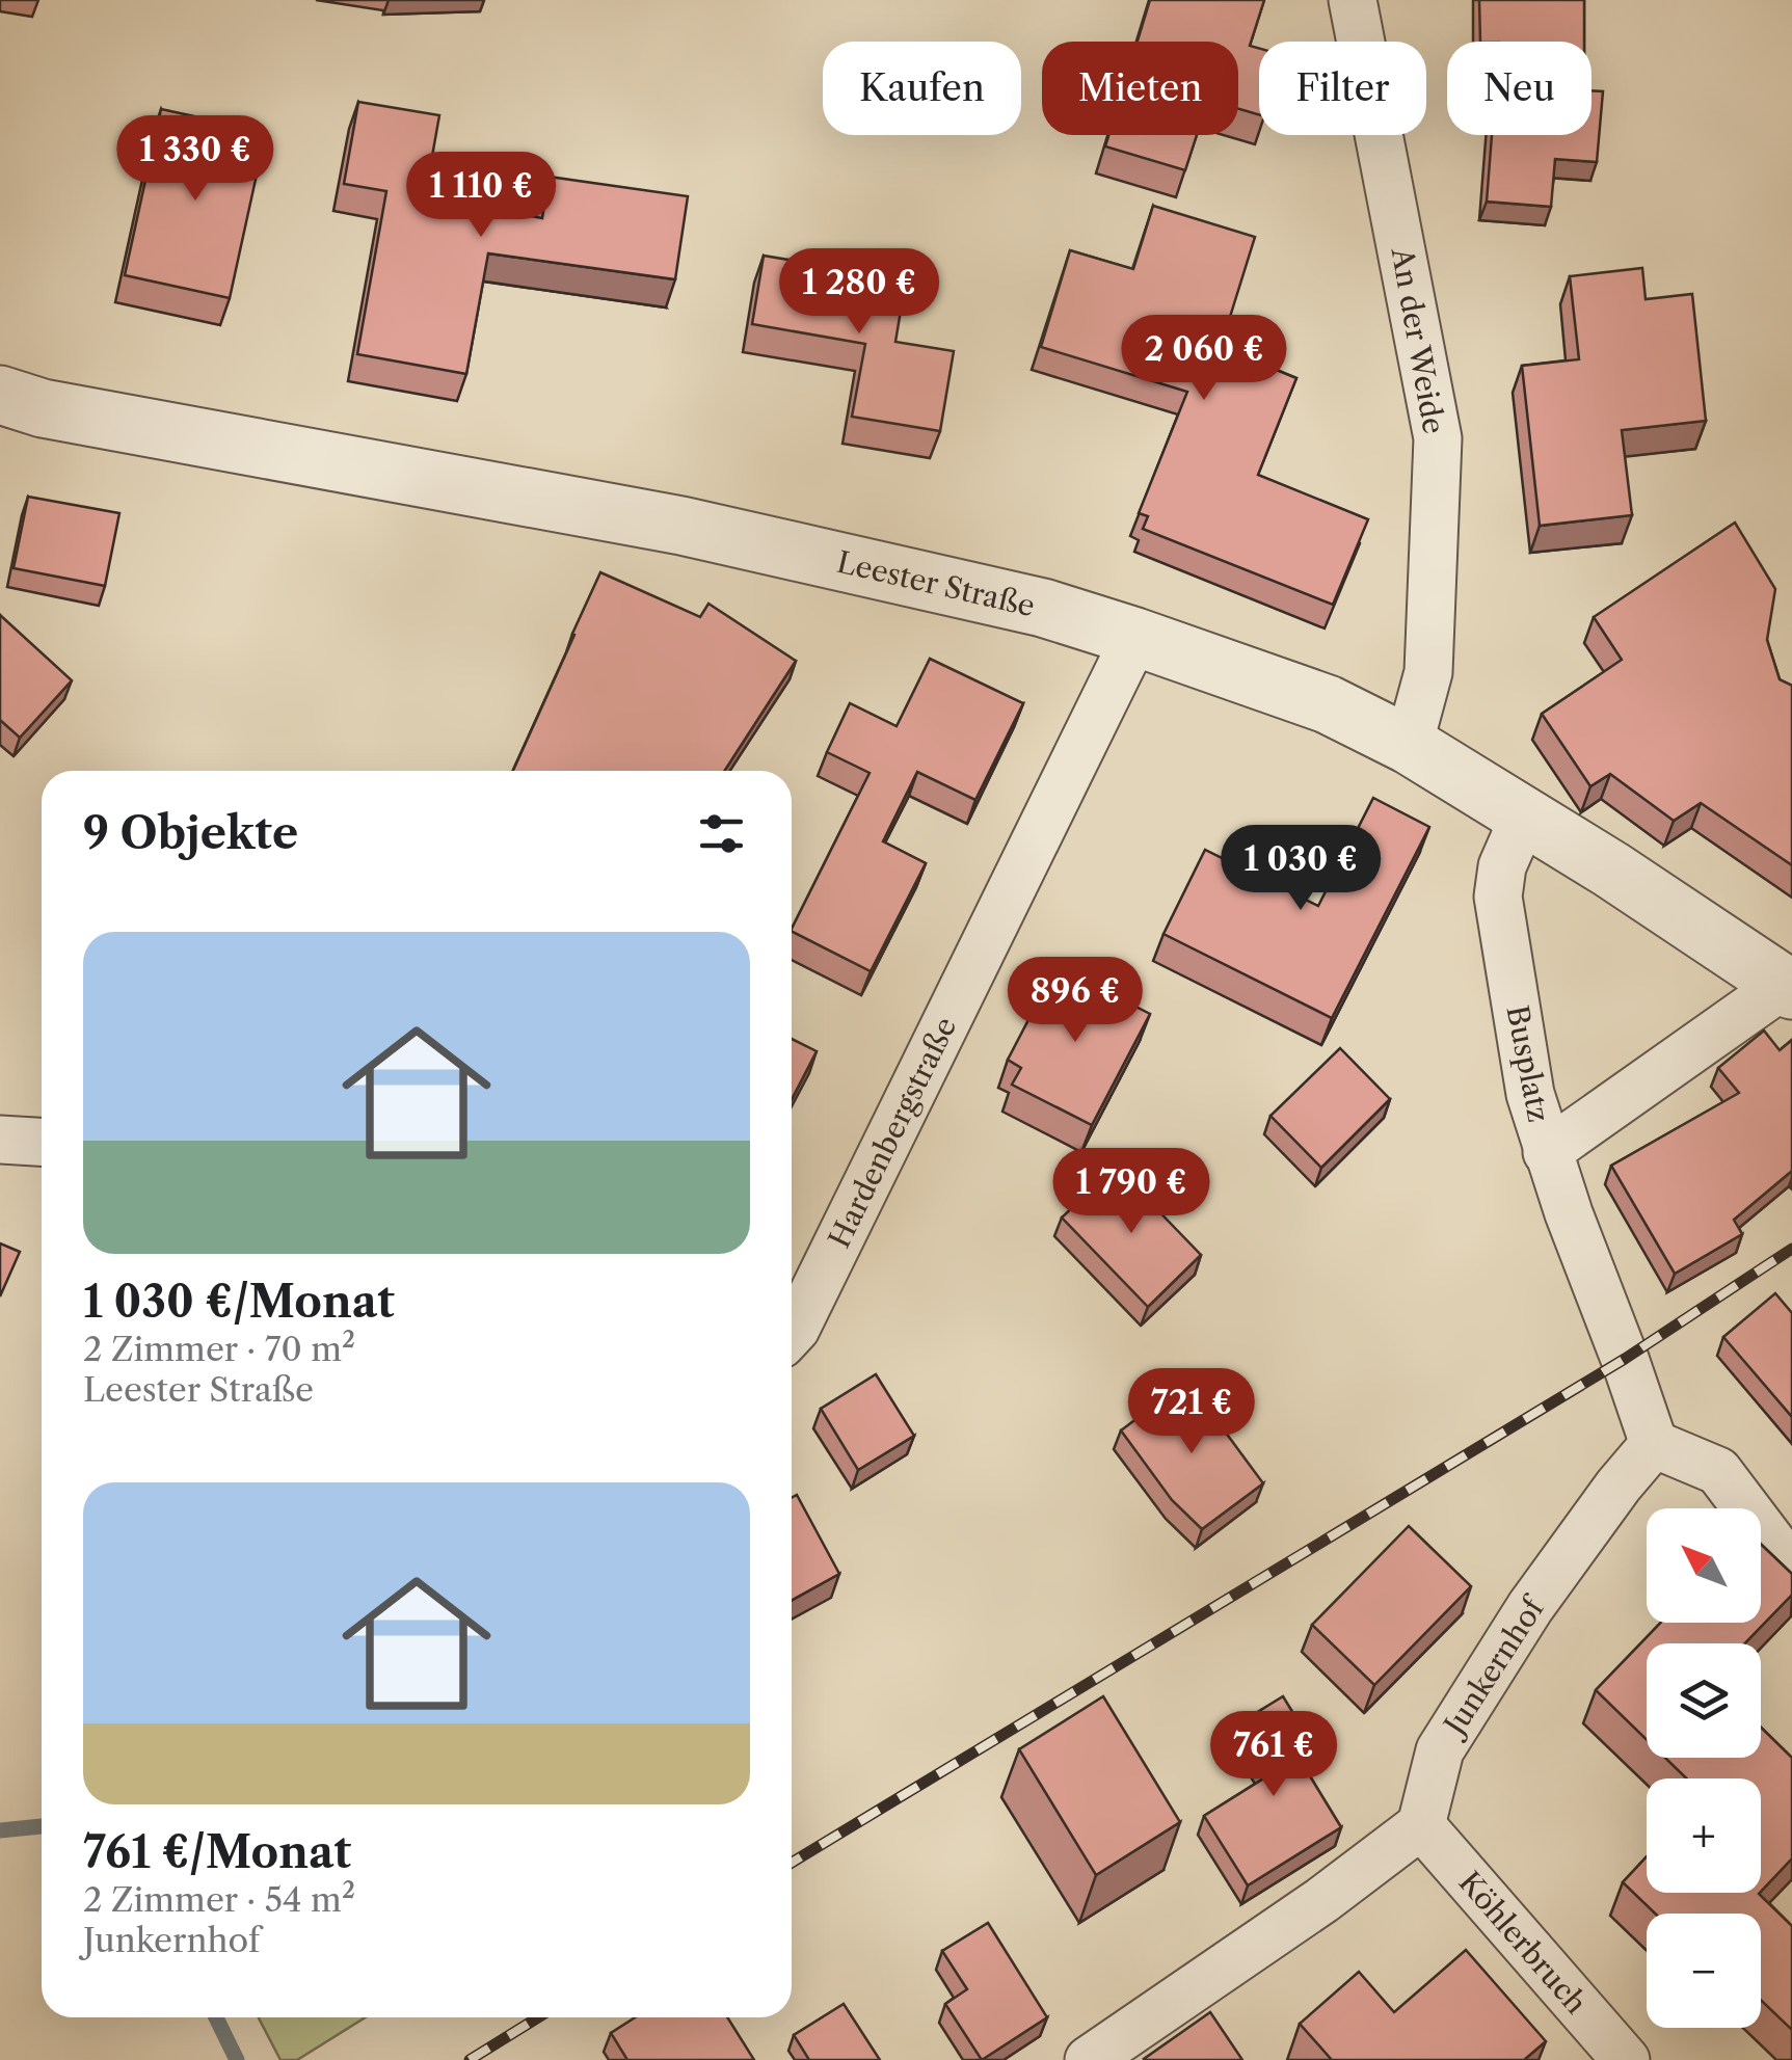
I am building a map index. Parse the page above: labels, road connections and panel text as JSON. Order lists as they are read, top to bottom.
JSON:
{
  "streets": {
    "street": [
      "An der Weide",
      "Leester Straße",
      "Busplatz",
      "Hardenbergstraße",
      "Junkernhof",
      "Köhlerbruch"
    ]
  },
  "crossings": [
    ["An der Weide", "Leester Straße"],
    ["Leester Straße", "Busplatz"],
    ["Leester Straße", "Hardenbergstraße"],
    ["Junkernhof", "Köhlerbruch"]
  ],
  "north": "top left",
  "page": {
    "chip": [
      "Kaufen",
      "Mieten",
      "Filter",
      "Neu"
    ],
    "price": [
      "1 330 €",
      "1 110 €",
      "1 280 €",
      "2 060 €",
      "1 030 €",
      "896 €",
      "1 790 €",
      "721 €",
      "761 €"
    ],
    "heading": "9 Objekte",
    "list": [
      {
        "name": "1 030 €/Monat",
        "note": "2 Zimmer · 70 m² · Leester Straße"
      },
      {
        "name": "761 €/Monat",
        "note": "2 Zimmer · 54 m² · Junkernhof"
      }
    ],
    "map_buttons": ["+", "−"]
  }
}
